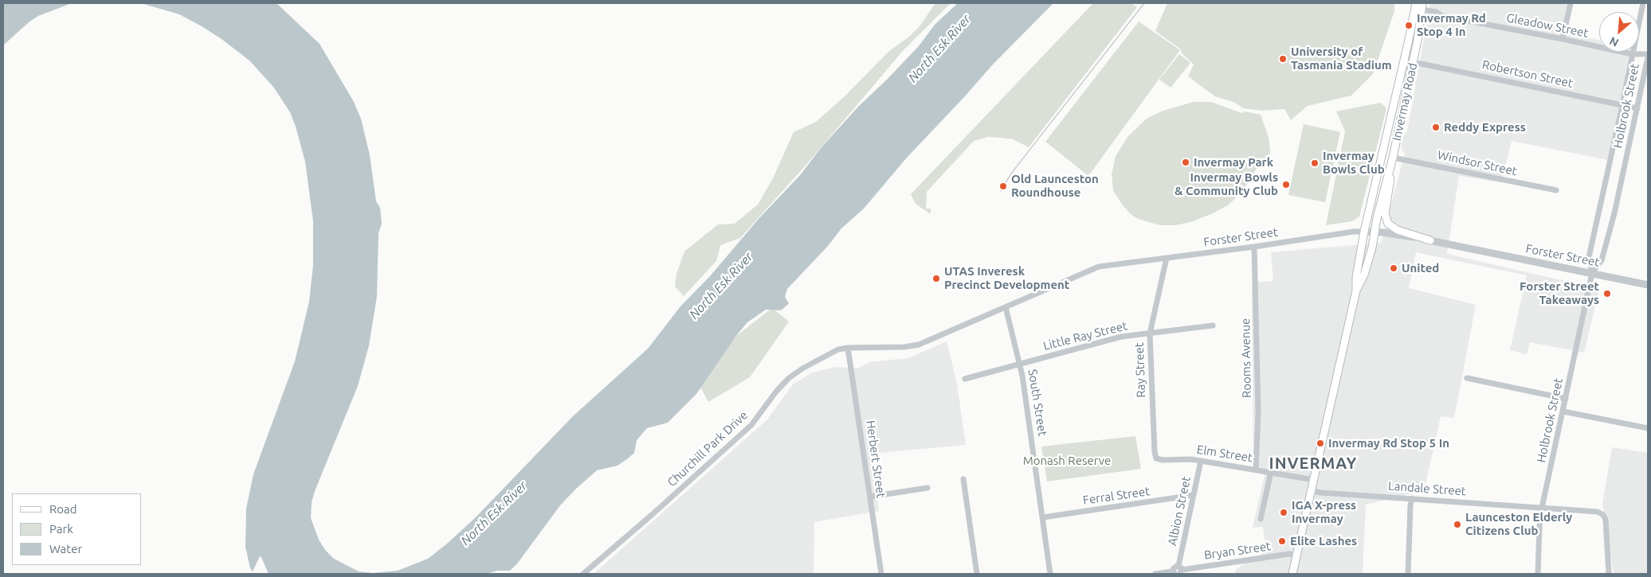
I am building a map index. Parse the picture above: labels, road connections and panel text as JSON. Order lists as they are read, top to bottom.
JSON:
{
  "streets": {
    "main road": ["Invermay Road"],
    "street": [
      "Gleadow Street",
      "Robertson Street",
      "Holbrook Street",
      "Windsor Street",
      "Forster Street",
      "Little Ray Street",
      "Rooms Avenue",
      "Ray Street",
      "South Street",
      "Churchill Park Drive",
      "Elm Street",
      "Herbert Street",
      "Landale Street",
      "Ferral Street",
      "Albion Street",
      "Bryan Street"
    ]
  },
  "crossings": [
    ["Gleadow Street", "Invermay Road"],
    ["Gleadow Street", "Holbrook Street"],
    ["Robertson Street", "Invermay Road"],
    ["Robertson Street", "Holbrook Street"],
    ["Invermay Road", "Windsor Street"],
    ["Invermay Road", "Forster Street"],
    ["Invermay Road", "Elm Street"],
    ["Invermay Road", "Landale Street"],
    ["Invermay Road", "Bryan Street"],
    ["Holbrook Street", "Forster Street"],
    ["Holbrook Street", "Landale Street"],
    ["Forster Street", "Rooms Avenue"],
    ["Forster Street", "Ray Street"],
    ["Forster Street", "South Street"],
    ["Forster Street", "Churchill Park Drive"],
    ["Forster Street", "Herbert Street"],
    ["Little Ray Street", "Ray Street"],
    ["Little Ray Street", "South Street"],
    ["Rooms Avenue", "Elm Street"],
    ["Ray Street", "Elm Street"],
    ["South Street", "Ferral Street"],
    ["Churchill Park Drive", "Herbert Street"],
    ["Elm Street", "Albion Street"],
    ["Ferral Street", "Albion Street"],
    ["Albion Street", "Bryan Street"]
  ],
  "districts": ["INVERMAY"],
  "water": ["North Esk River"],
  "parks": ["Monash Reserve"],
  "places": [
    "Invermay Rd Stop 4 In",
    "University of Tasmania Stadium",
    "Reddy Express",
    "Invermay Park",
    "Invermay Bowls Club",
    "Invermay Bowls & Community Club",
    "Old Launceston Roundhouse",
    "United",
    "UTAS Inveresk Precinct Development",
    "Forster Street Takeaways",
    "Invermay Rd Stop 5 In",
    "IGA X-press Invermay",
    "Launceston Elderly Citizens Club",
    "Elite Lashes"
  ],
  "legend": ["Road", "Park", "Water"],
  "north": "bottom left"
}
